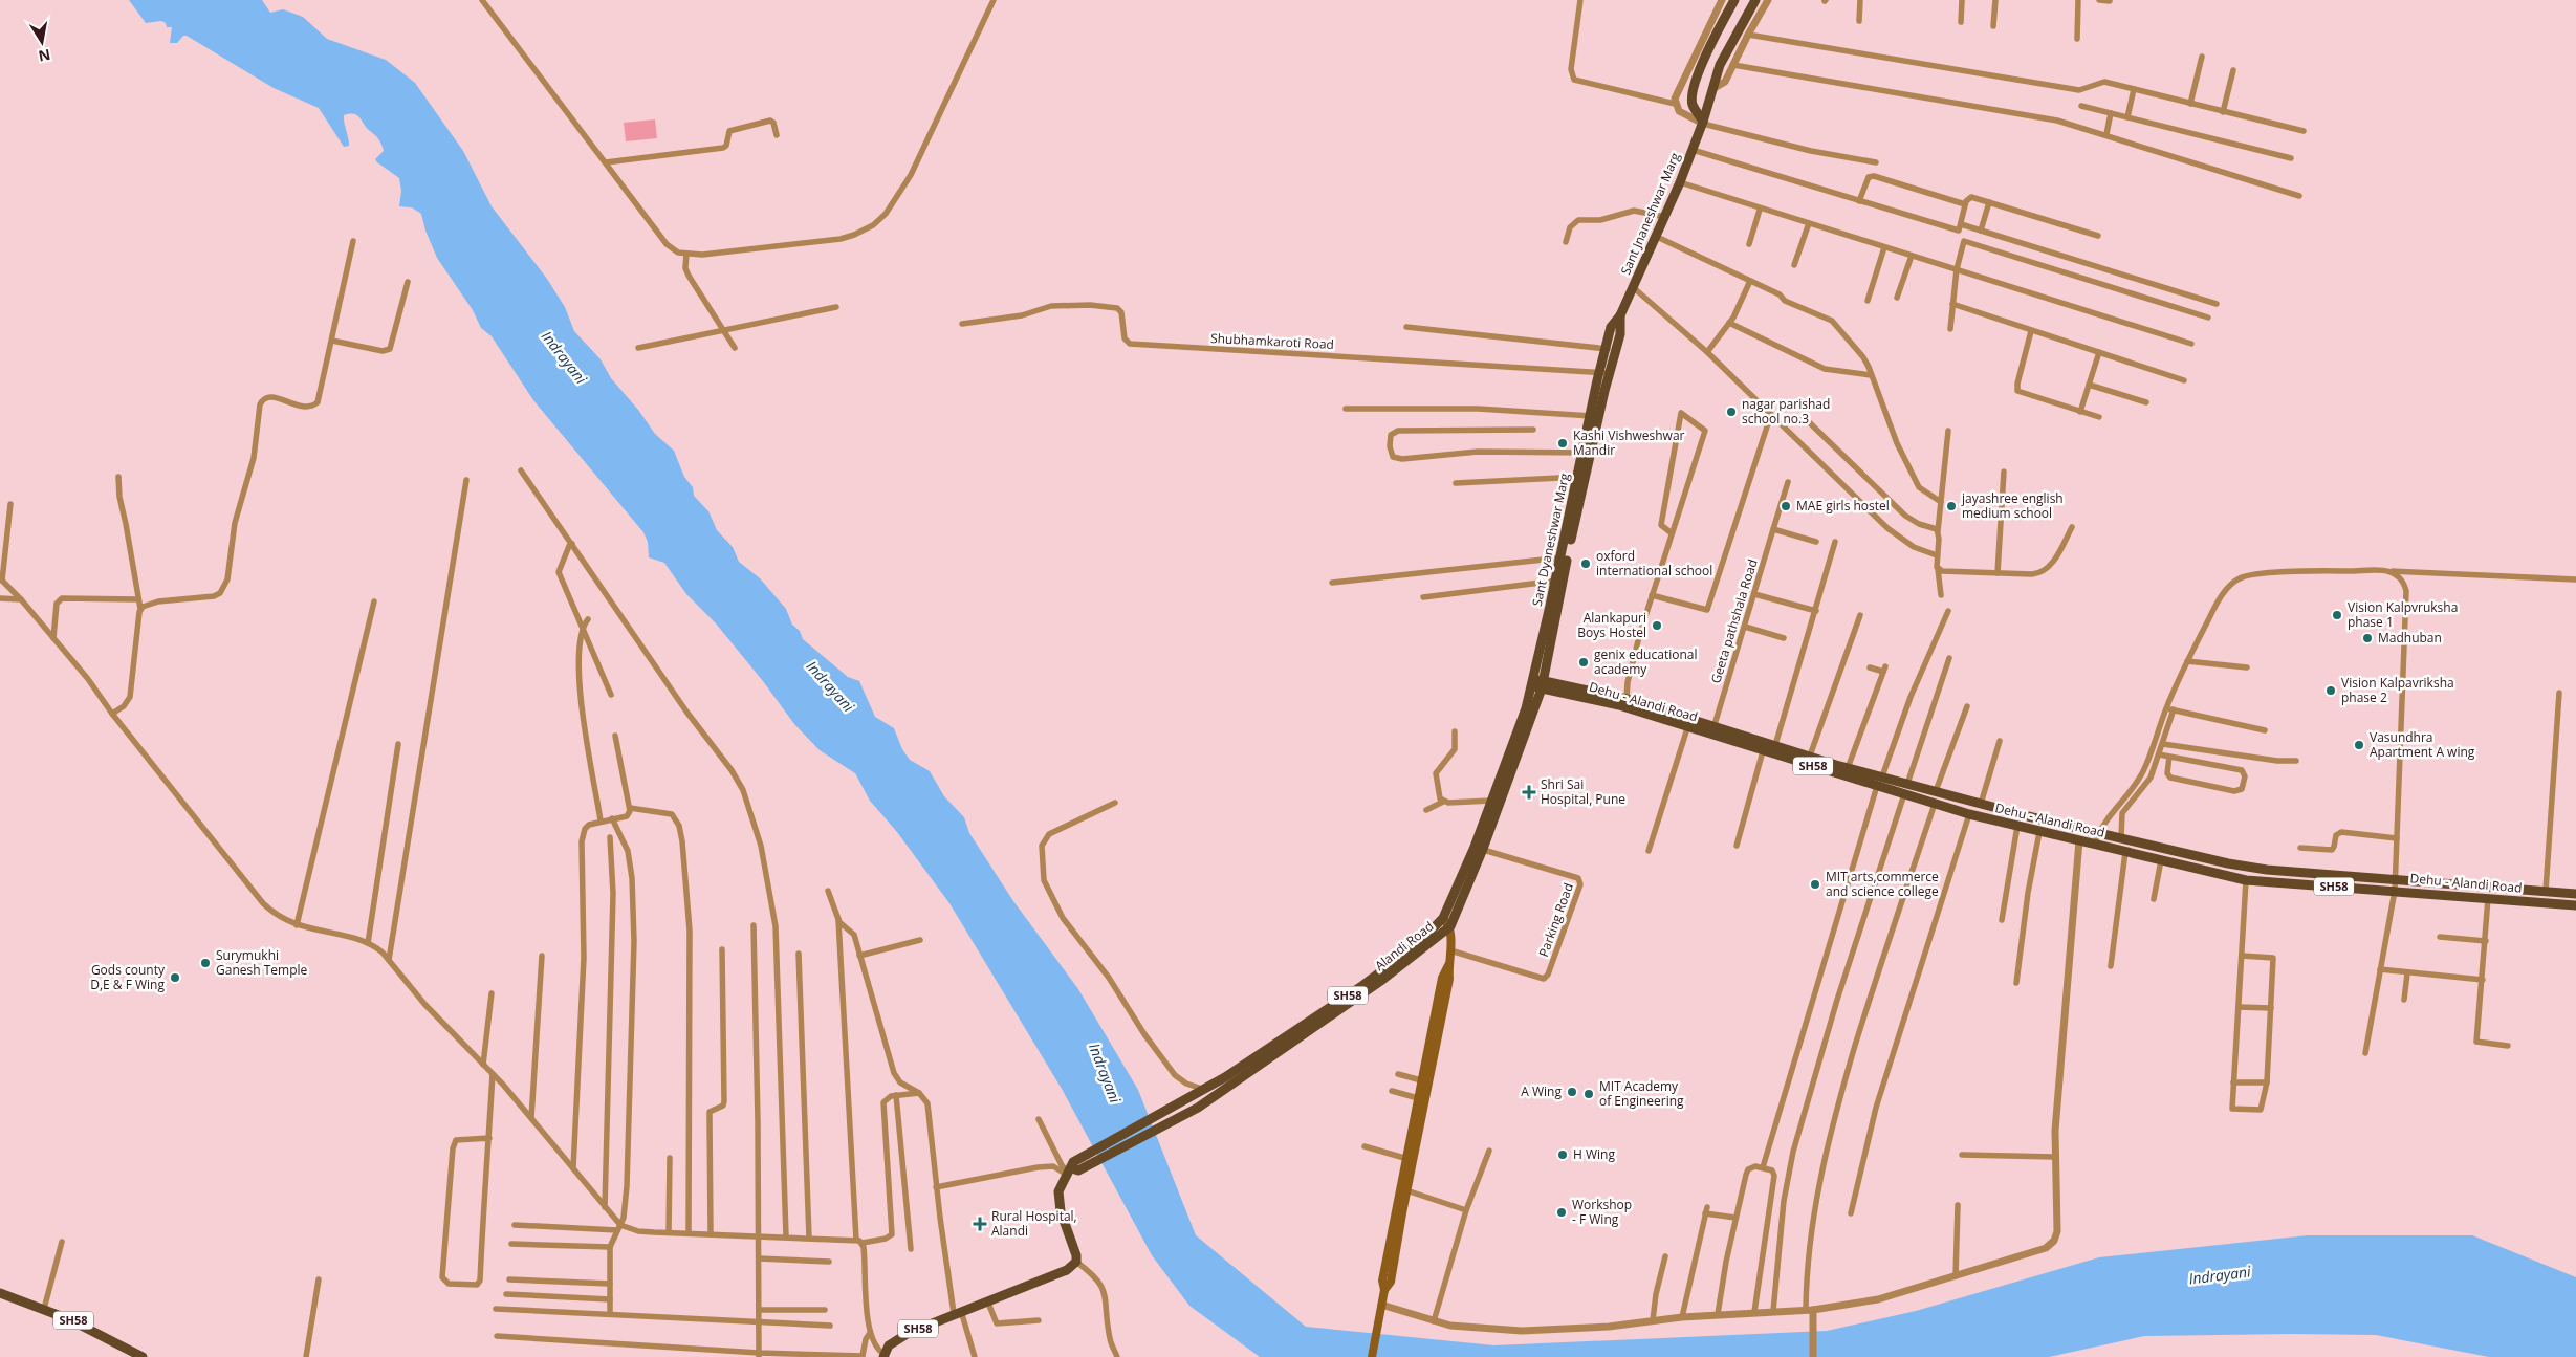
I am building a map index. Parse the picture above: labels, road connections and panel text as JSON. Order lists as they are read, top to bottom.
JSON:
{
  "streets": {
    "main road": [
      "Sant Jnaneshwar Marg",
      "Sant Dyaneshwar Marg",
      "Dehu - Alandi Road",
      "SH58",
      "Alandi Road"
    ],
    "street": ["Shubhamkaroti Road", "Geeta pathshala Road", "Parking Road"]
  },
  "crossings": [
    ["Sant Jnaneshwar Marg", "Sant Dyaneshwar Marg"],
    ["Shubhamkaroti Road", "Sant Dyaneshwar Marg"],
    ["Sant Dyaneshwar Marg", "Dehu - Alandi Road"],
    ["Sant Dyaneshwar Marg", "SH58"],
    ["Sant Dyaneshwar Marg", "Alandi Road"],
    ["Geeta pathshala Road", "Dehu - Alandi Road"],
    ["Dehu - Alandi Road", "SH58"],
    ["Dehu - Alandi Road", "Alandi Road"],
    ["SH58", "Parking Road"],
    ["SH58", "Alandi Road"],
    ["Parking Road", "Alandi Road"]
  ],
  "water": ["Indrayani"],
  "places": {
    "other": [
      "nagar parishad school no.3",
      "Kashi Vishweshwar Mandir",
      "MAE girls hostel",
      "jayashree english medium school",
      "oxford international school",
      "Vision Kalpvruksha phase 1",
      "Alankapuri Boys Hostel",
      "Madhuban",
      "genix educational academy",
      "Vision Kalpavriksha phase 2",
      "Vasundhra Apartment A wing",
      "MIT arts,commerce and science college",
      "Surymukhi Ganesh Temple",
      "Gods county D,E & F Wing",
      "A Wing",
      "MIT Academy of Engineering",
      "H Wing",
      "Workshop - F Wing"
    ],
    "health": ["Shri Sai Hospital, Pune", "Rural Hospital, Alandi"]
  },
  "north": "bottom"
}
